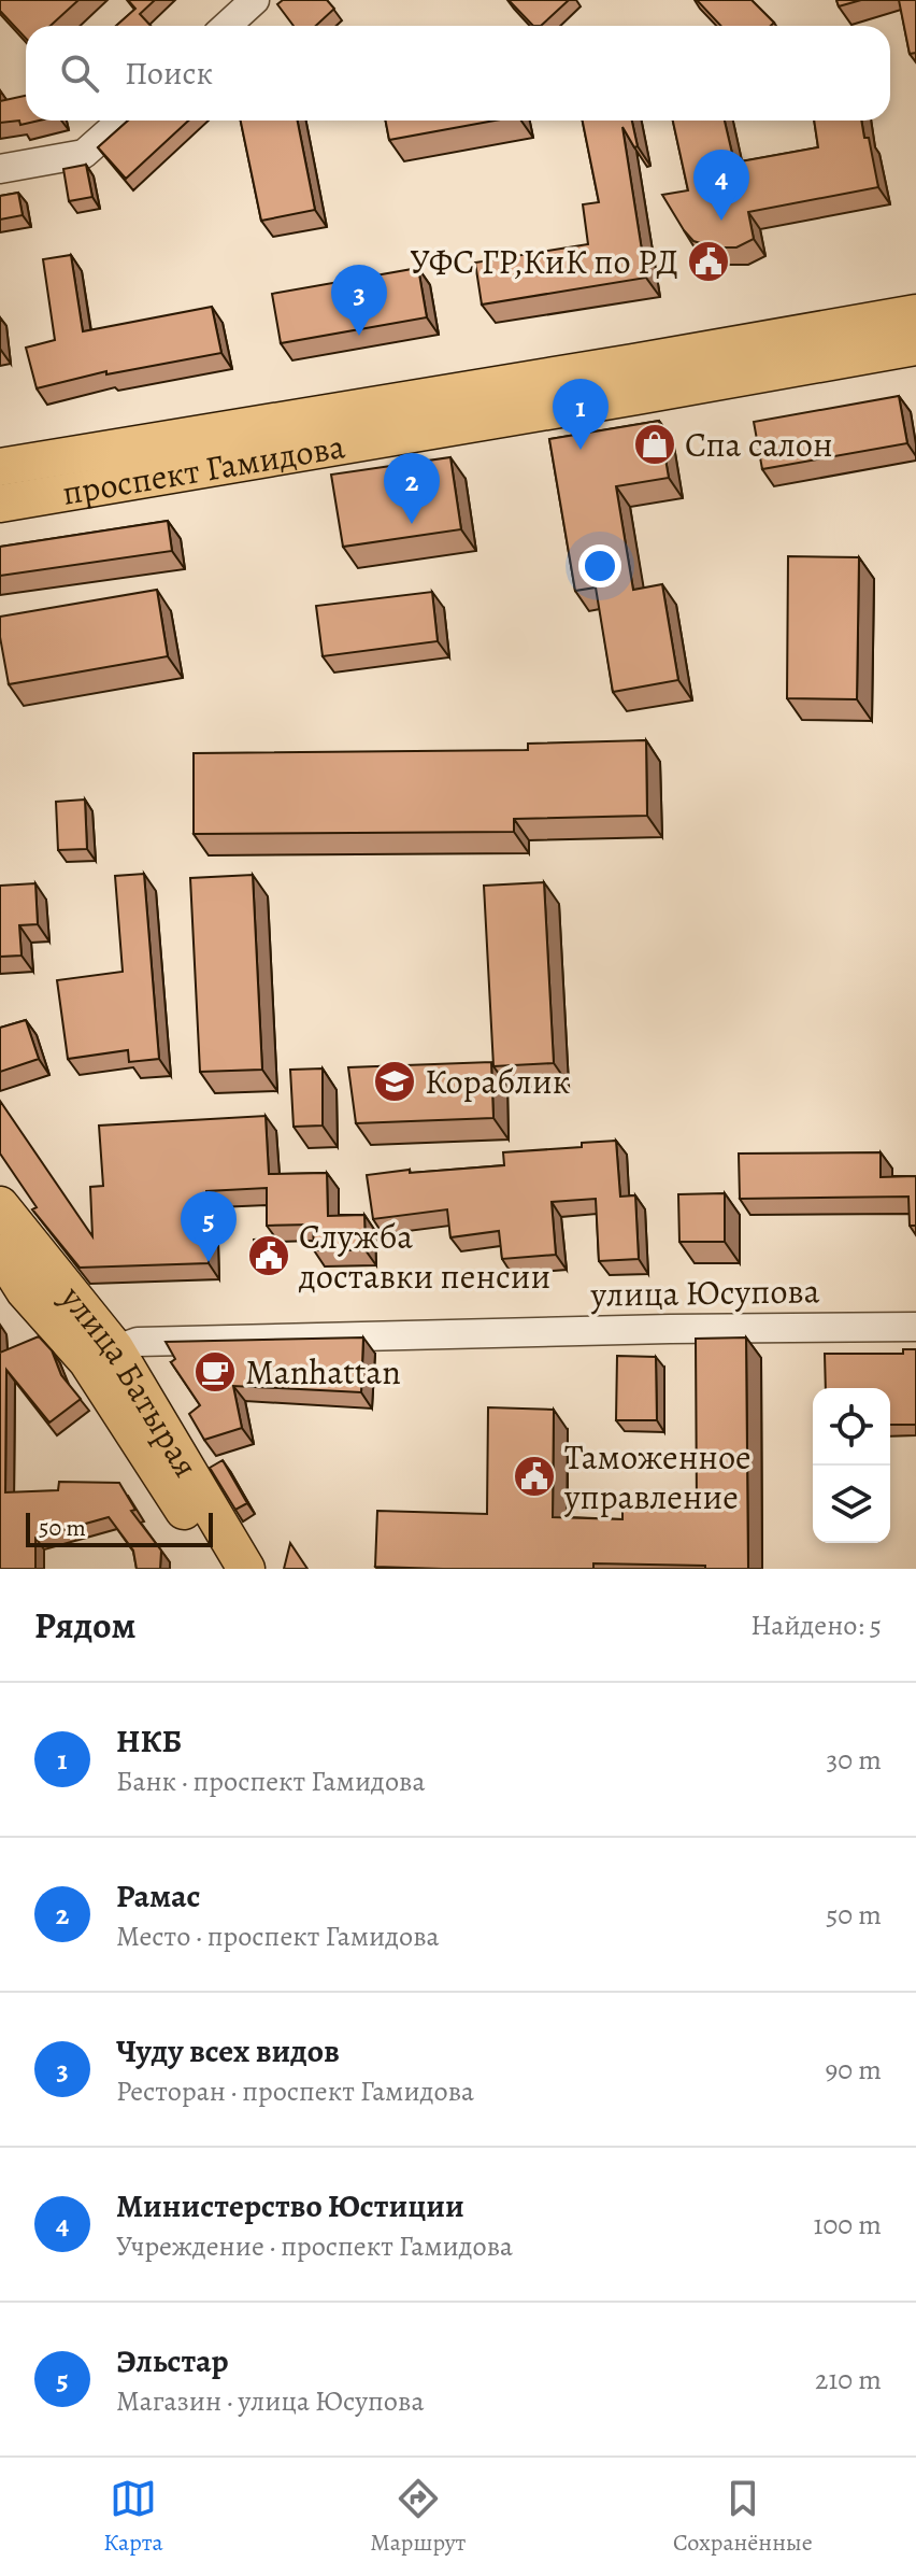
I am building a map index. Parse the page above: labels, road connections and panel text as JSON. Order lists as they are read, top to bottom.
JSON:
{
  "streets": {
    "main road": ["проспект Гамидова", "улица Батырая"],
    "street": ["улица Юсупова"]
  },
  "crossings": [
    ["улица Юсупова", "улица Батырая"]
  ],
  "places": {
    "public building": ["УФС ГР,КиК по РД", "Служба доставки пенсии", "Таможенное управление"],
    "shop": ["Спа салон"],
    "school or university": ["Кораблик"],
    "cafe": ["Manhattan"]
  },
  "scale_bar": "50 m",
  "page": {
    "search": "Поиск",
    "pins": [
      "4",
      "3",
      "1",
      "2",
      "5"
    ],
    "scale": "50 m",
    "heading": ["Рядом", "Найдено: 5"],
    "list": [
      {
        "mark": "1",
        "name": "НКБ",
        "note": "Банк · проспект Гамидова",
        "value": "30 m"
      },
      {
        "mark": "2",
        "name": "Рамас",
        "note": "Место · проспект Гамидова",
        "value": "50 m"
      },
      {
        "mark": "3",
        "name": "Чуду всех видов",
        "note": "Ресторан · проспект Гамидова",
        "value": "90 m"
      },
      {
        "mark": "4",
        "name": "Министерство Юстиции",
        "note": "Учреждение · проспект Гамидова",
        "value": "100 m"
      },
      {
        "mark": "5",
        "name": "Эльстар",
        "note": "Магазин · улица Юсупова",
        "value": "210 m"
      }
    ],
    "nav": ["Карта", "Маршрут", "Сохранённые"]
  }
}
